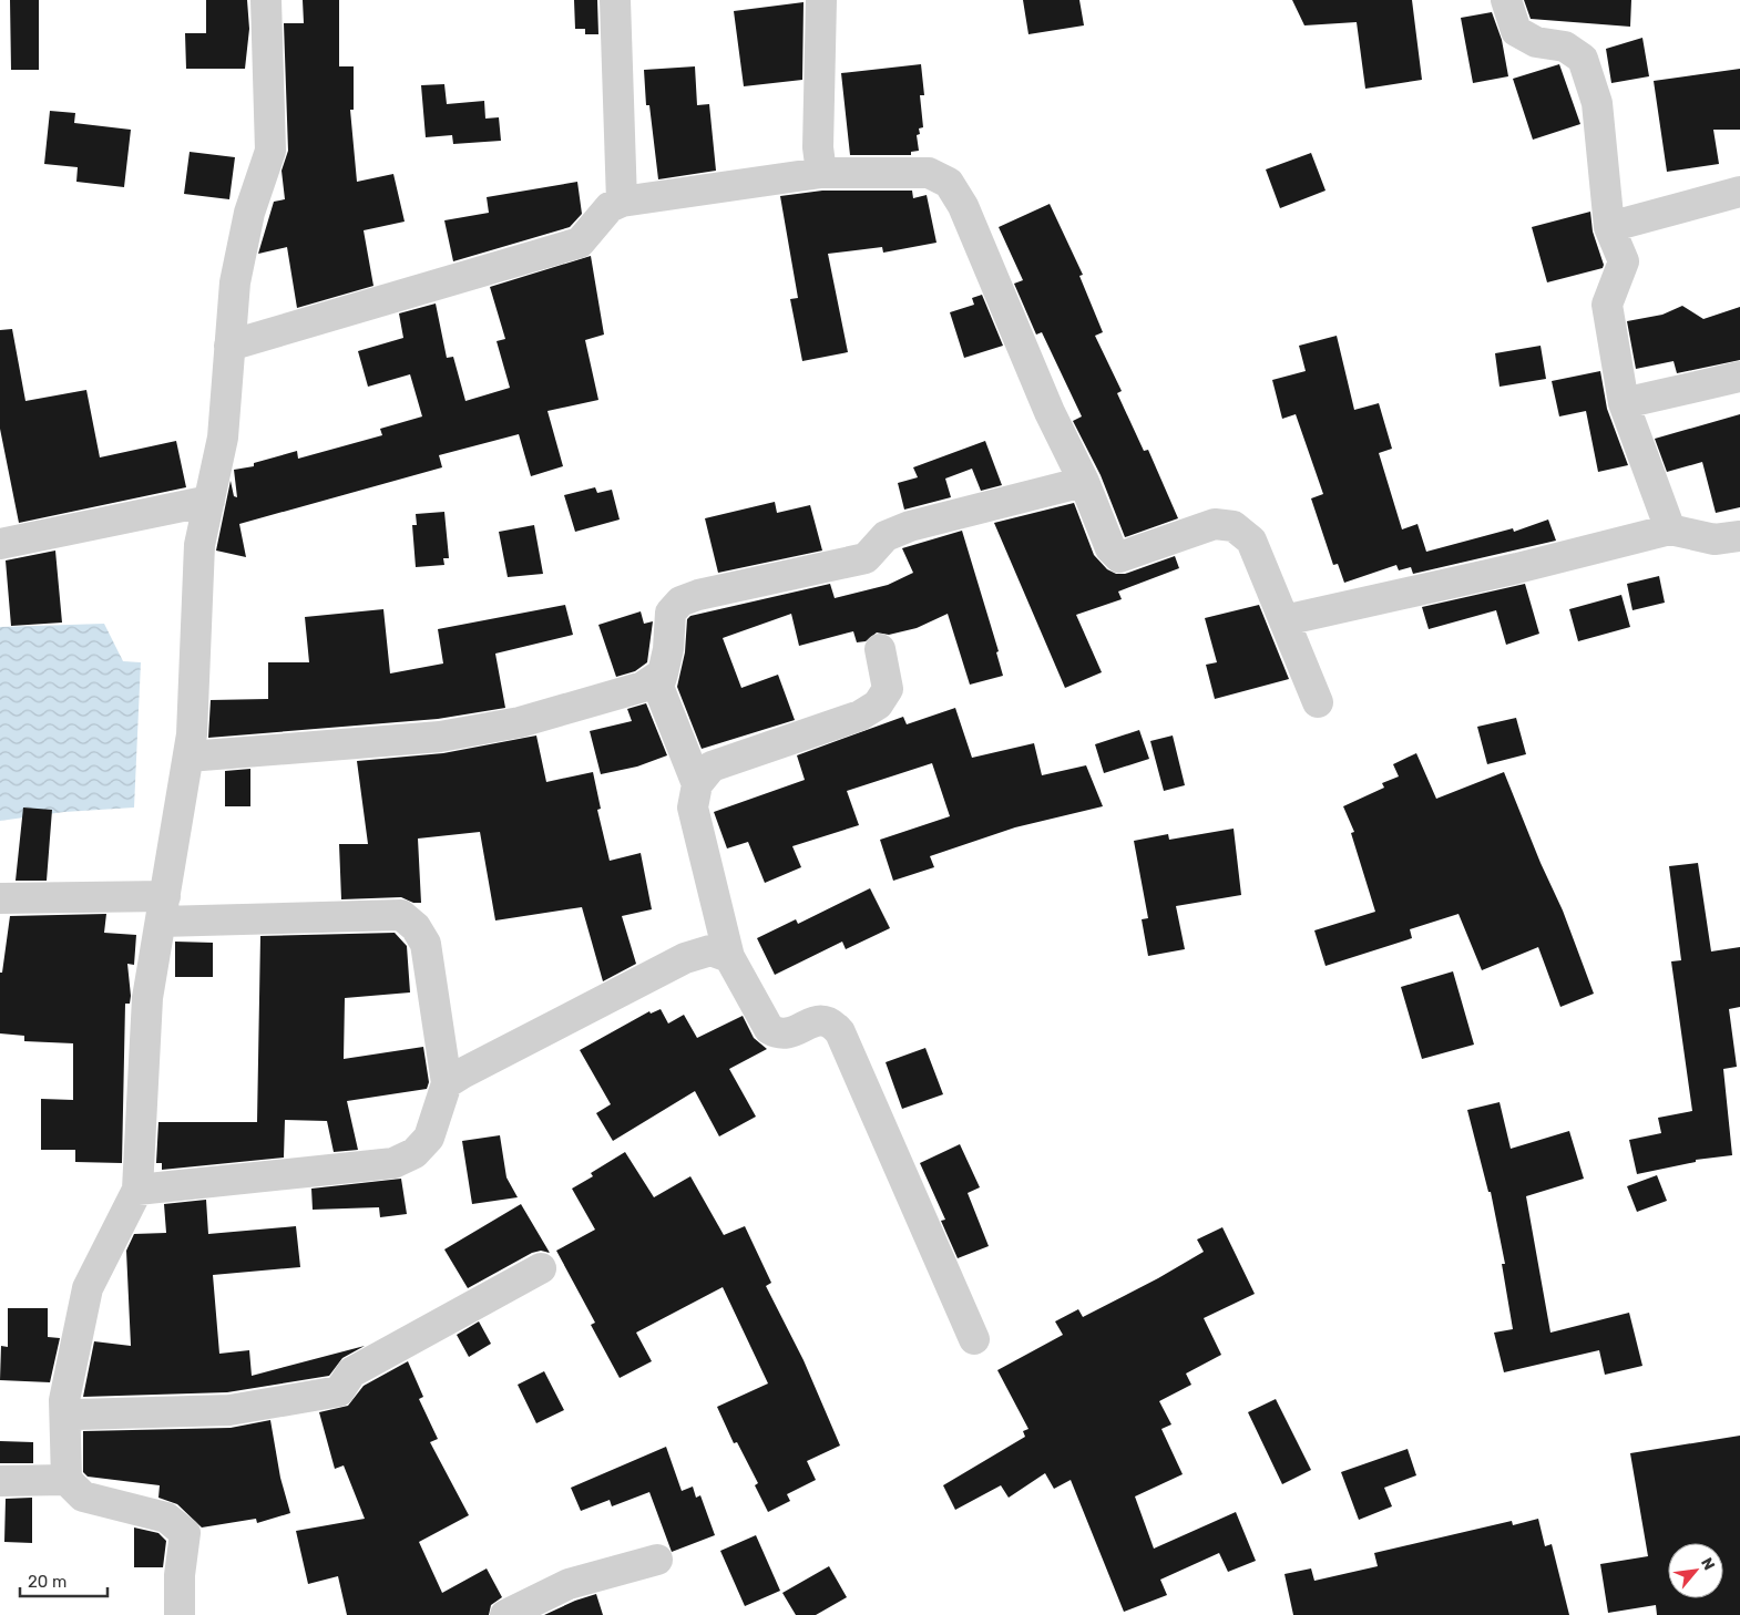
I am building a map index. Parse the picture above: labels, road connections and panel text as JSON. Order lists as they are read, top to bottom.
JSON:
{
  "scale_bar": "20 m",
  "north": "top right"
}
